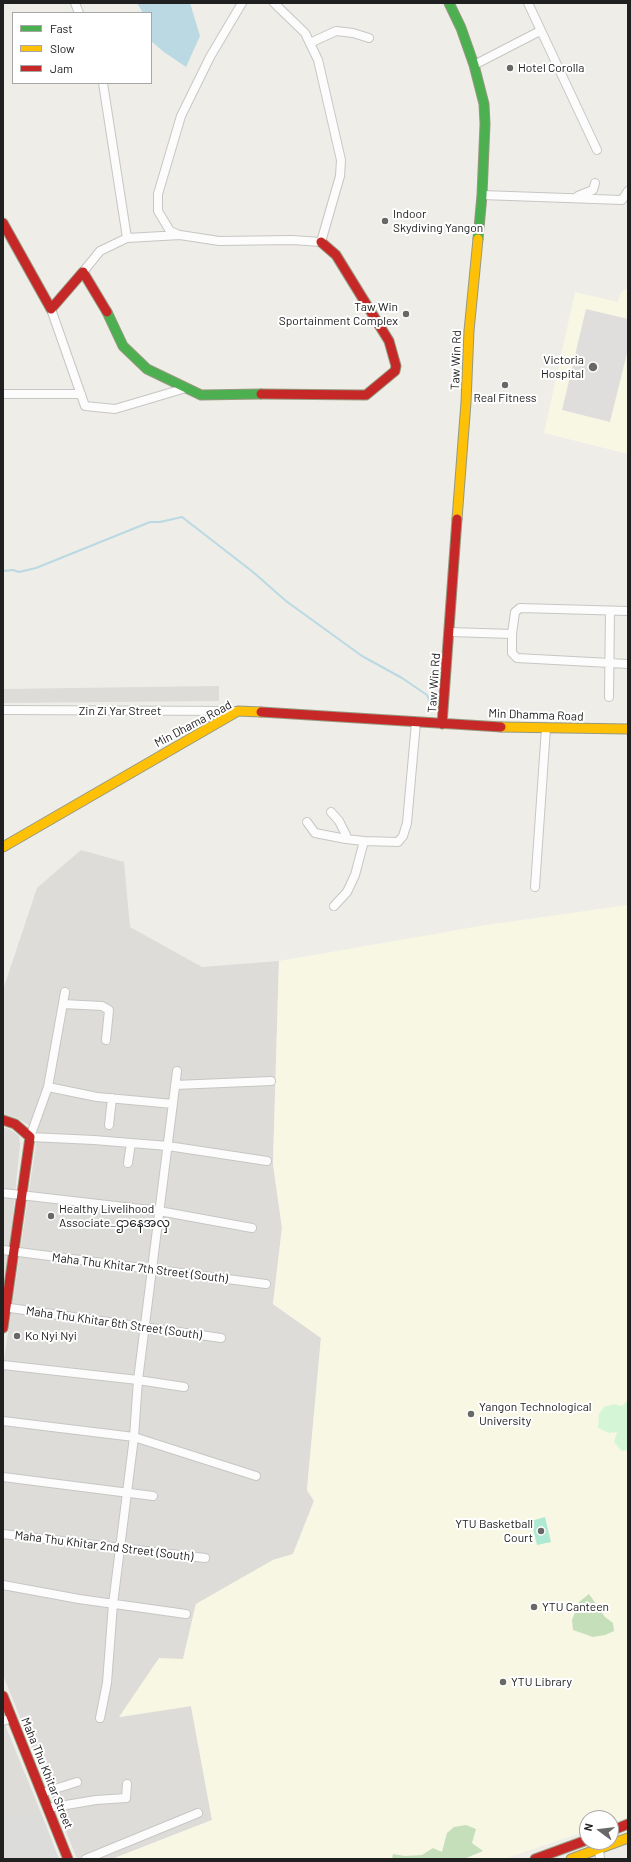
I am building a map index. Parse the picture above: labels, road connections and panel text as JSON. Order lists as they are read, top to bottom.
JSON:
{
  "streets": {
    "main road": [
      "Taw Win Rd",
      "Min Dhamma Road",
      "Min Dhama Road",
      "Maha Thu Khitar Street"
    ],
    "street": [
      "Zin Zi Yar Street",
      "Maha Thu Khitar 7th Street (South)",
      "Maha Thu Khitar 6th Street (South)",
      "Maha Thu Khitar 2nd Street (South)"
    ]
  },
  "crossings": [
    ["Taw Win Rd", "Min Dhamma Road"],
    ["Taw Win Rd", "Min Dhama Road"],
    ["Zin Zi Yar Street", "Min Dhama Road"],
    ["Min Dhamma Road", "Min Dhama Road"]
  ],
  "places": [
    "Hotel Corolla",
    "Indoor Skydiving Yangon",
    "Taw Win Sportainment Complex",
    "Victoria Hospital",
    "Real Fitness",
    "Healthy Livelihood Associate_ဌာနေအလှ",
    "Ko Nyi Nyi",
    "Yangon Technological University",
    "YTU Basketball Court",
    "YTU Canteen",
    "YTU Library"
  ],
  "legend": ["Fast", "Slow", "Jam"],
  "north": "left"
}
